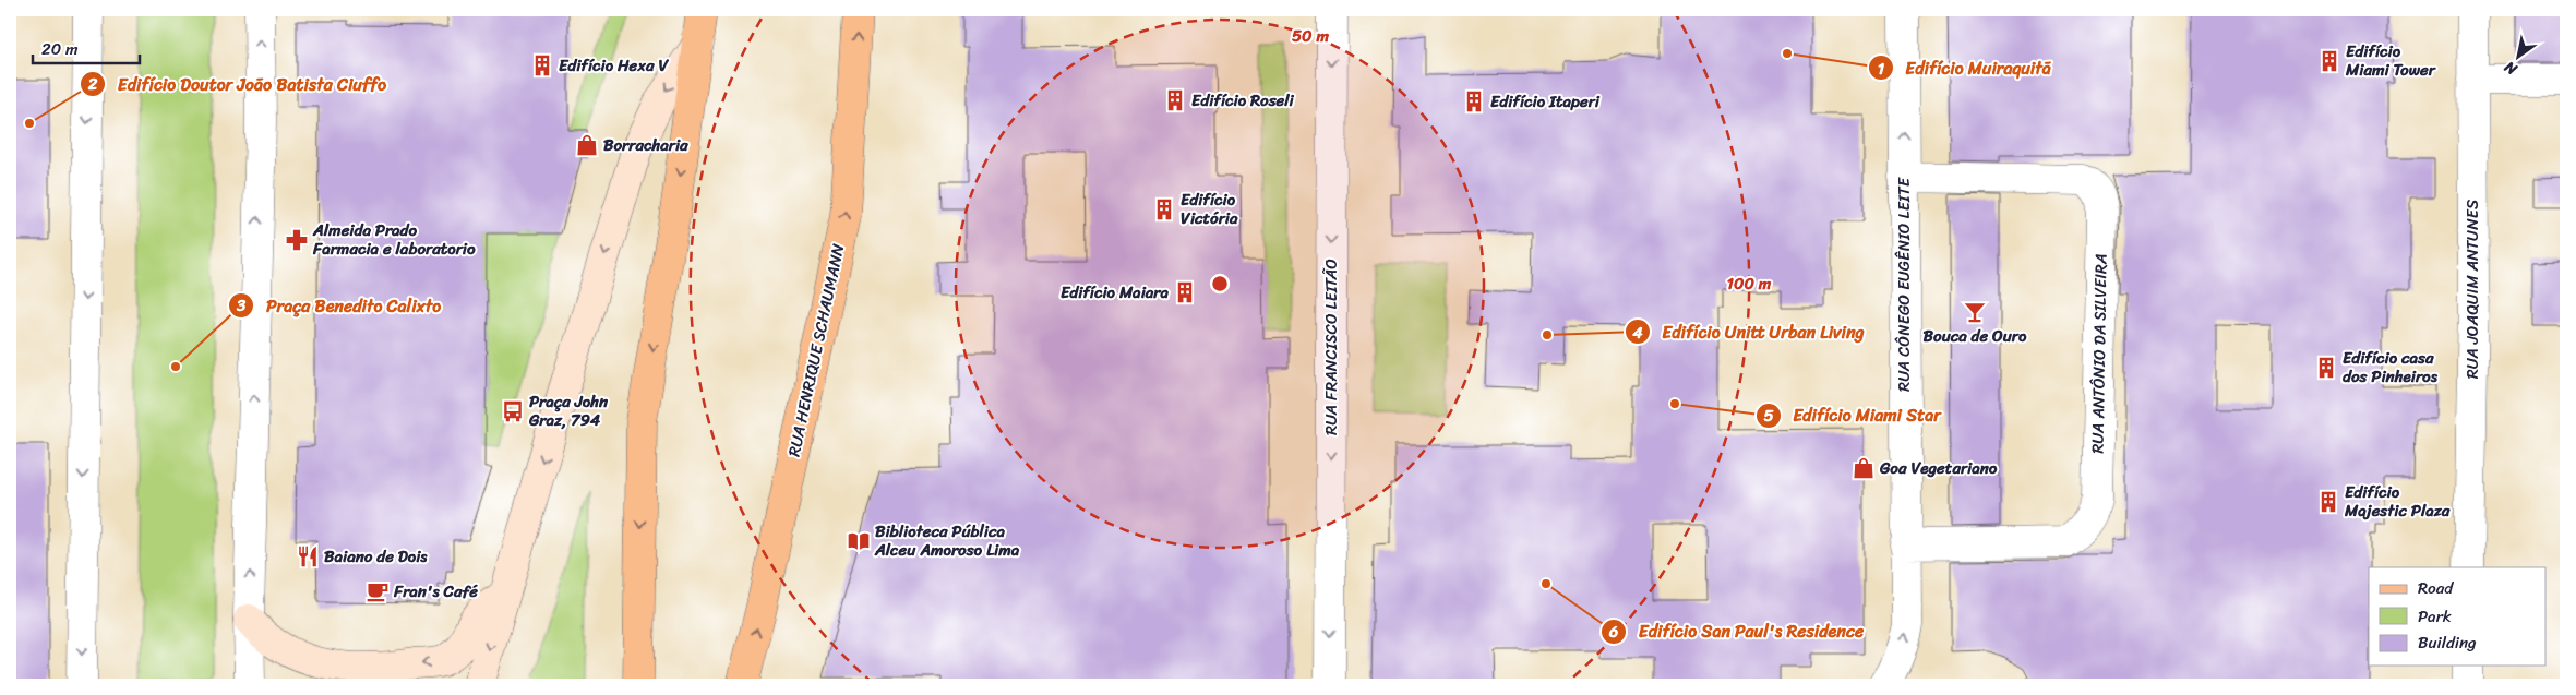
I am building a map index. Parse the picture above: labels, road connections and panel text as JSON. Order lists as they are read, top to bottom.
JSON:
{
  "streets": {
    "main road": ["RUA HENRIQUE SCHAUMANN"],
    "street": [
      "RUA CÔNEGO EUGÊNIO LEITE",
      "RUA JOAQUIM ANTUNES",
      "RUA FRANCISCO LEITÃO",
      "RUA ANTÔNIO DA SILVEIRA"
    ]
  },
  "crossings": [
    ["RUA CÔNEGO EUGÊNIO LEITE", "RUA ANTÔNIO DA SILVEIRA"]
  ],
  "one_way": ["RUA CÔNEGO EUGÊNIO LEITE", "RUA FRANCISCO LEITÃO"],
  "places": {
    "other": [
      "Edifício Muiraquitã",
      "Edifício Doutor João Batista Ciuffo",
      "Edifício Unitt Urban Living",
      "Praça Benedito Calixto",
      "Edifício Miami Star",
      "Edifício San Paul's Residence"
    ],
    "building": [
      "Edifício Miami Tower",
      "Edifício Hexa V",
      "Edifício Roseli",
      "Edifício Itaperi",
      "Edifício Victória",
      "Edifício Maiara",
      "Edifício casa dos Pinheiros",
      "Edifício Majestic Plaza"
    ],
    "shop": ["Borracharia", "Goa Vegetariano"],
    "pharmacy": ["Almeida Prado Farmacia e laboratorio"],
    "bar": ["Bouca de Ouro"],
    "bus stop": ["Praça John Graz, 794"],
    "library": ["Biblioteca Pública Alceu Amoroso Lima"],
    "restaurant": ["Baiano de Dois"],
    "cafe": ["Fran's Café"]
  },
  "legend": ["Road", "Park", "Building"],
  "scale_bar": "20 m",
  "north": "bottom left",
  "rings": ["50 m", "100 m"]
}
